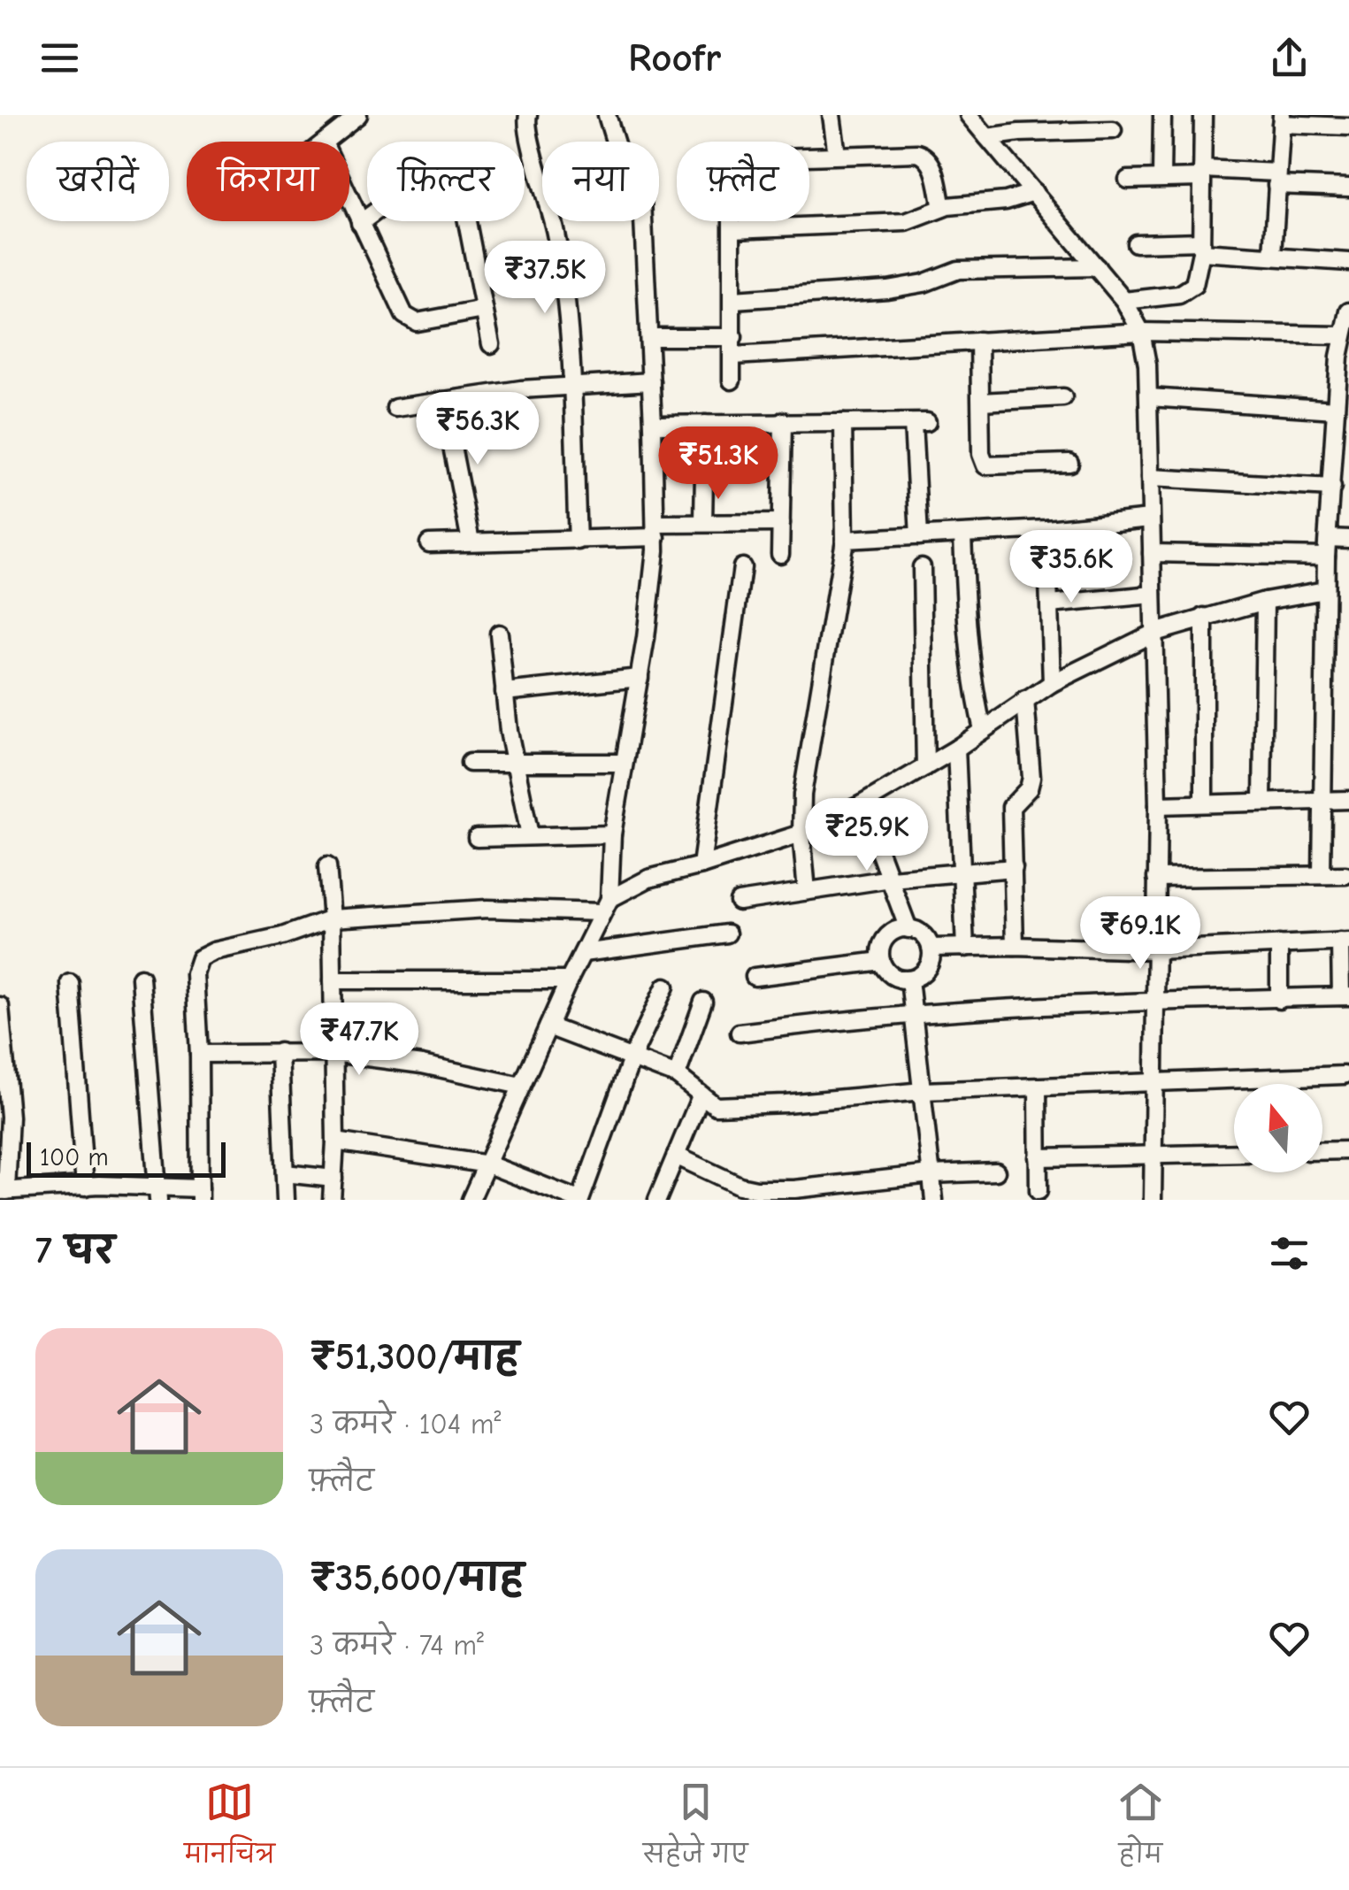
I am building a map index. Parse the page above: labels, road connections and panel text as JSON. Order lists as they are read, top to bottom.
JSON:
{
  "scale_bar": "100 m",
  "north": "top",
  "page": {
    "header": "Roofr",
    "chip": [
      "खरीदें",
      "किराया",
      "फ़िल्टर",
      "नया",
      "फ़्लैट"
    ],
    "price": [
      "₹37.5K",
      "₹56.3K",
      "₹51.3K",
      "₹35.6K",
      "₹25.9K",
      "₹69.1K",
      "₹47.7K"
    ],
    "scale": "100 m",
    "heading": "7 घर",
    "list": [
      {
        "name": "₹51,300/माह",
        "note": "3 कमरे · 104 m² · फ़्लैट"
      },
      {
        "name": "₹35,600/माह",
        "note": "3 कमरे · 74 m² · फ़्लैट"
      }
    ],
    "tabs": ["मानचित्र", "सहेजे गए", "होम"]
  }
}
